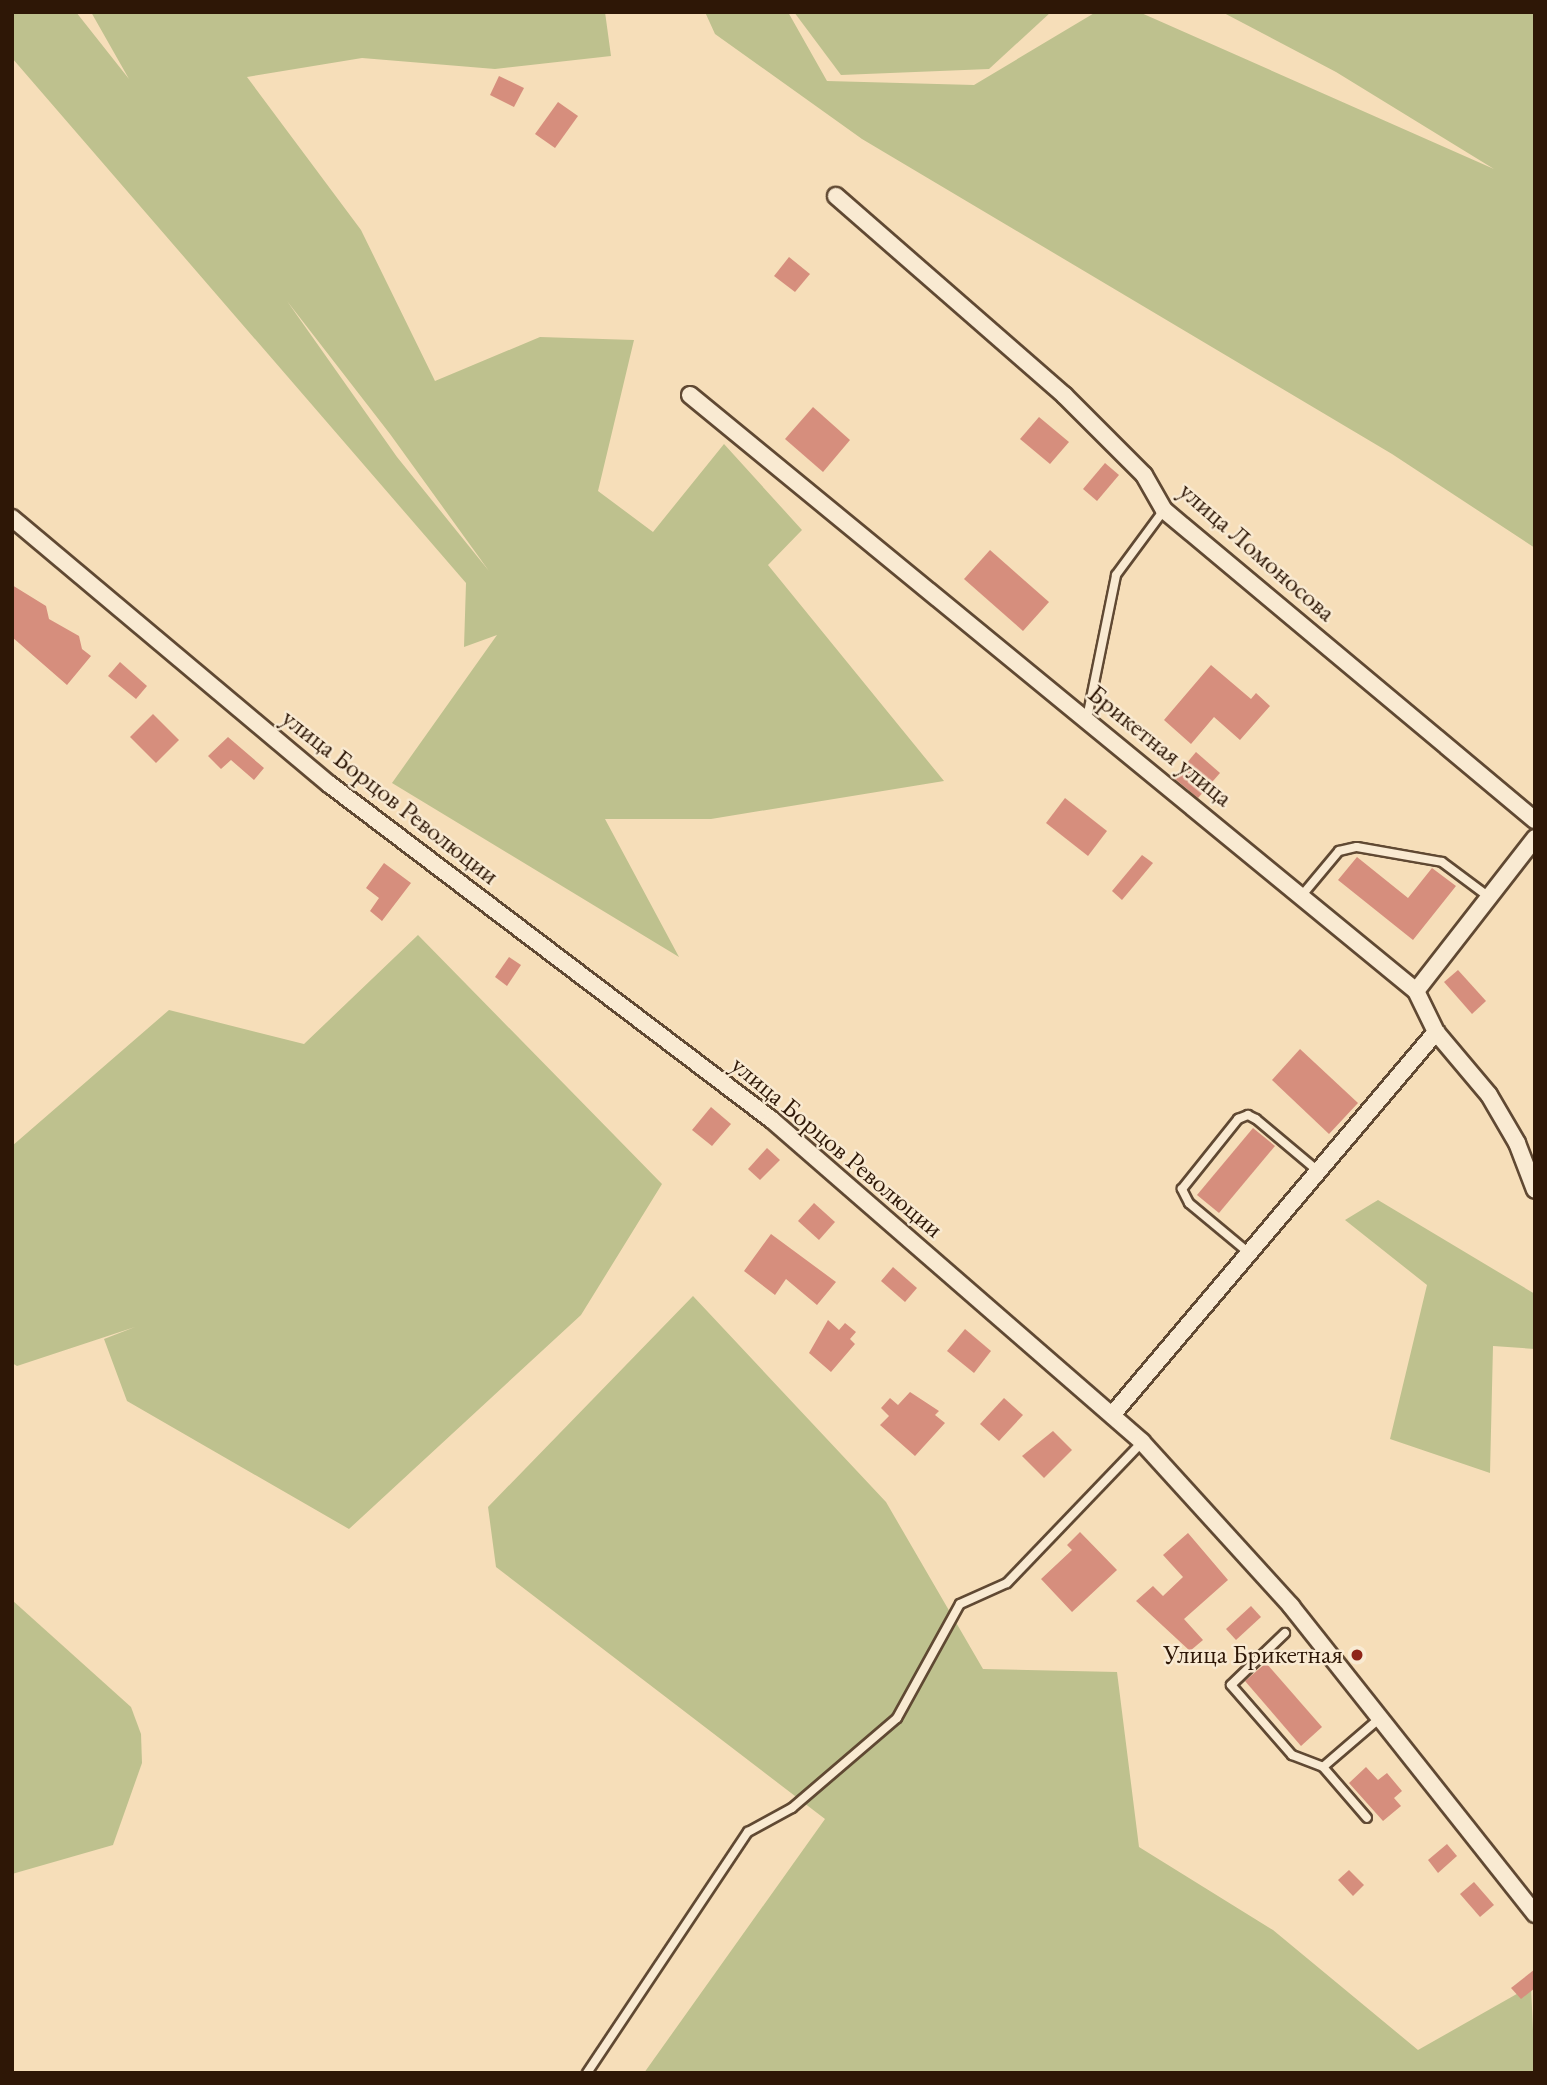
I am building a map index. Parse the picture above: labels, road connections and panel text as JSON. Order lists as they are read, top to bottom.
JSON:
{
  "streets": {
    "street": ["улица Ломоносова", "Брикетная улица", "улица Борцов Революции"]
  },
  "places": ["Улица Брикетная"]
}
